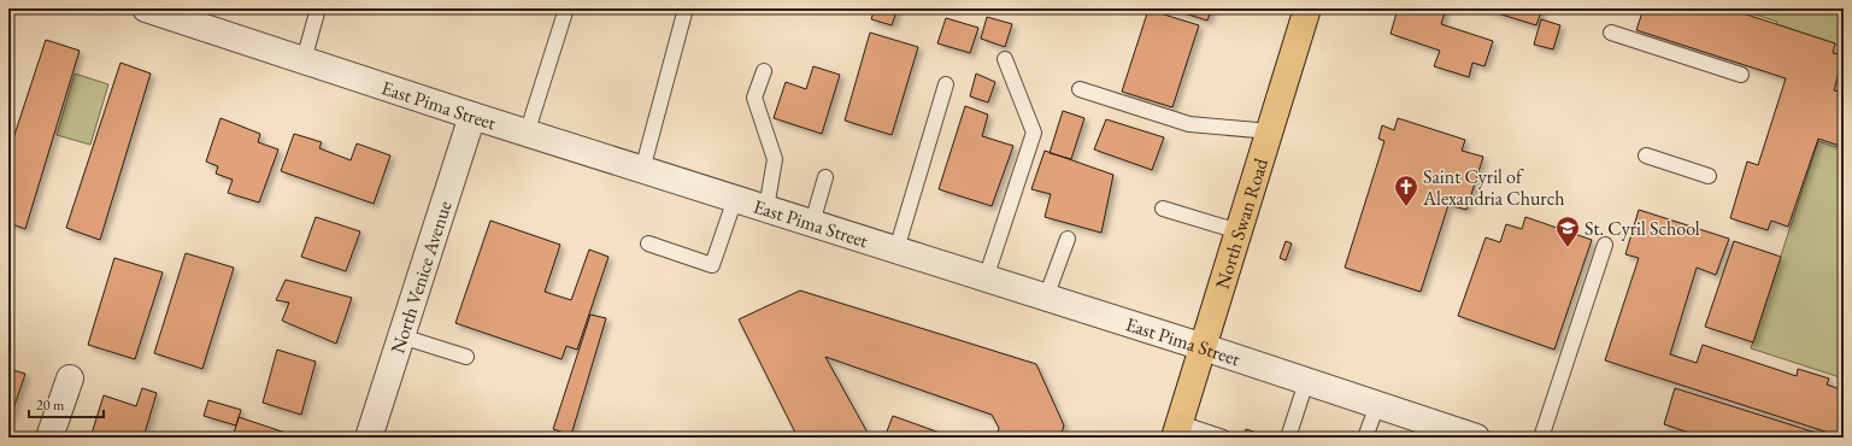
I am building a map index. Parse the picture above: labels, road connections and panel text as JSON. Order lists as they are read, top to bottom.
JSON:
{
  "streets": {
    "main road": ["North Swan Road"],
    "street": ["East Pima Street", "North Venice Avenue"]
  },
  "crossings": [
    ["East Pima Street", "North Swan Road"],
    ["East Pima Street", "North Venice Avenue"]
  ],
  "places": {
    "church": ["Saint Cyril of Alexandria Church"],
    "school or university": ["St. Cyril School"]
  },
  "scale_bar": "20 m"
}
